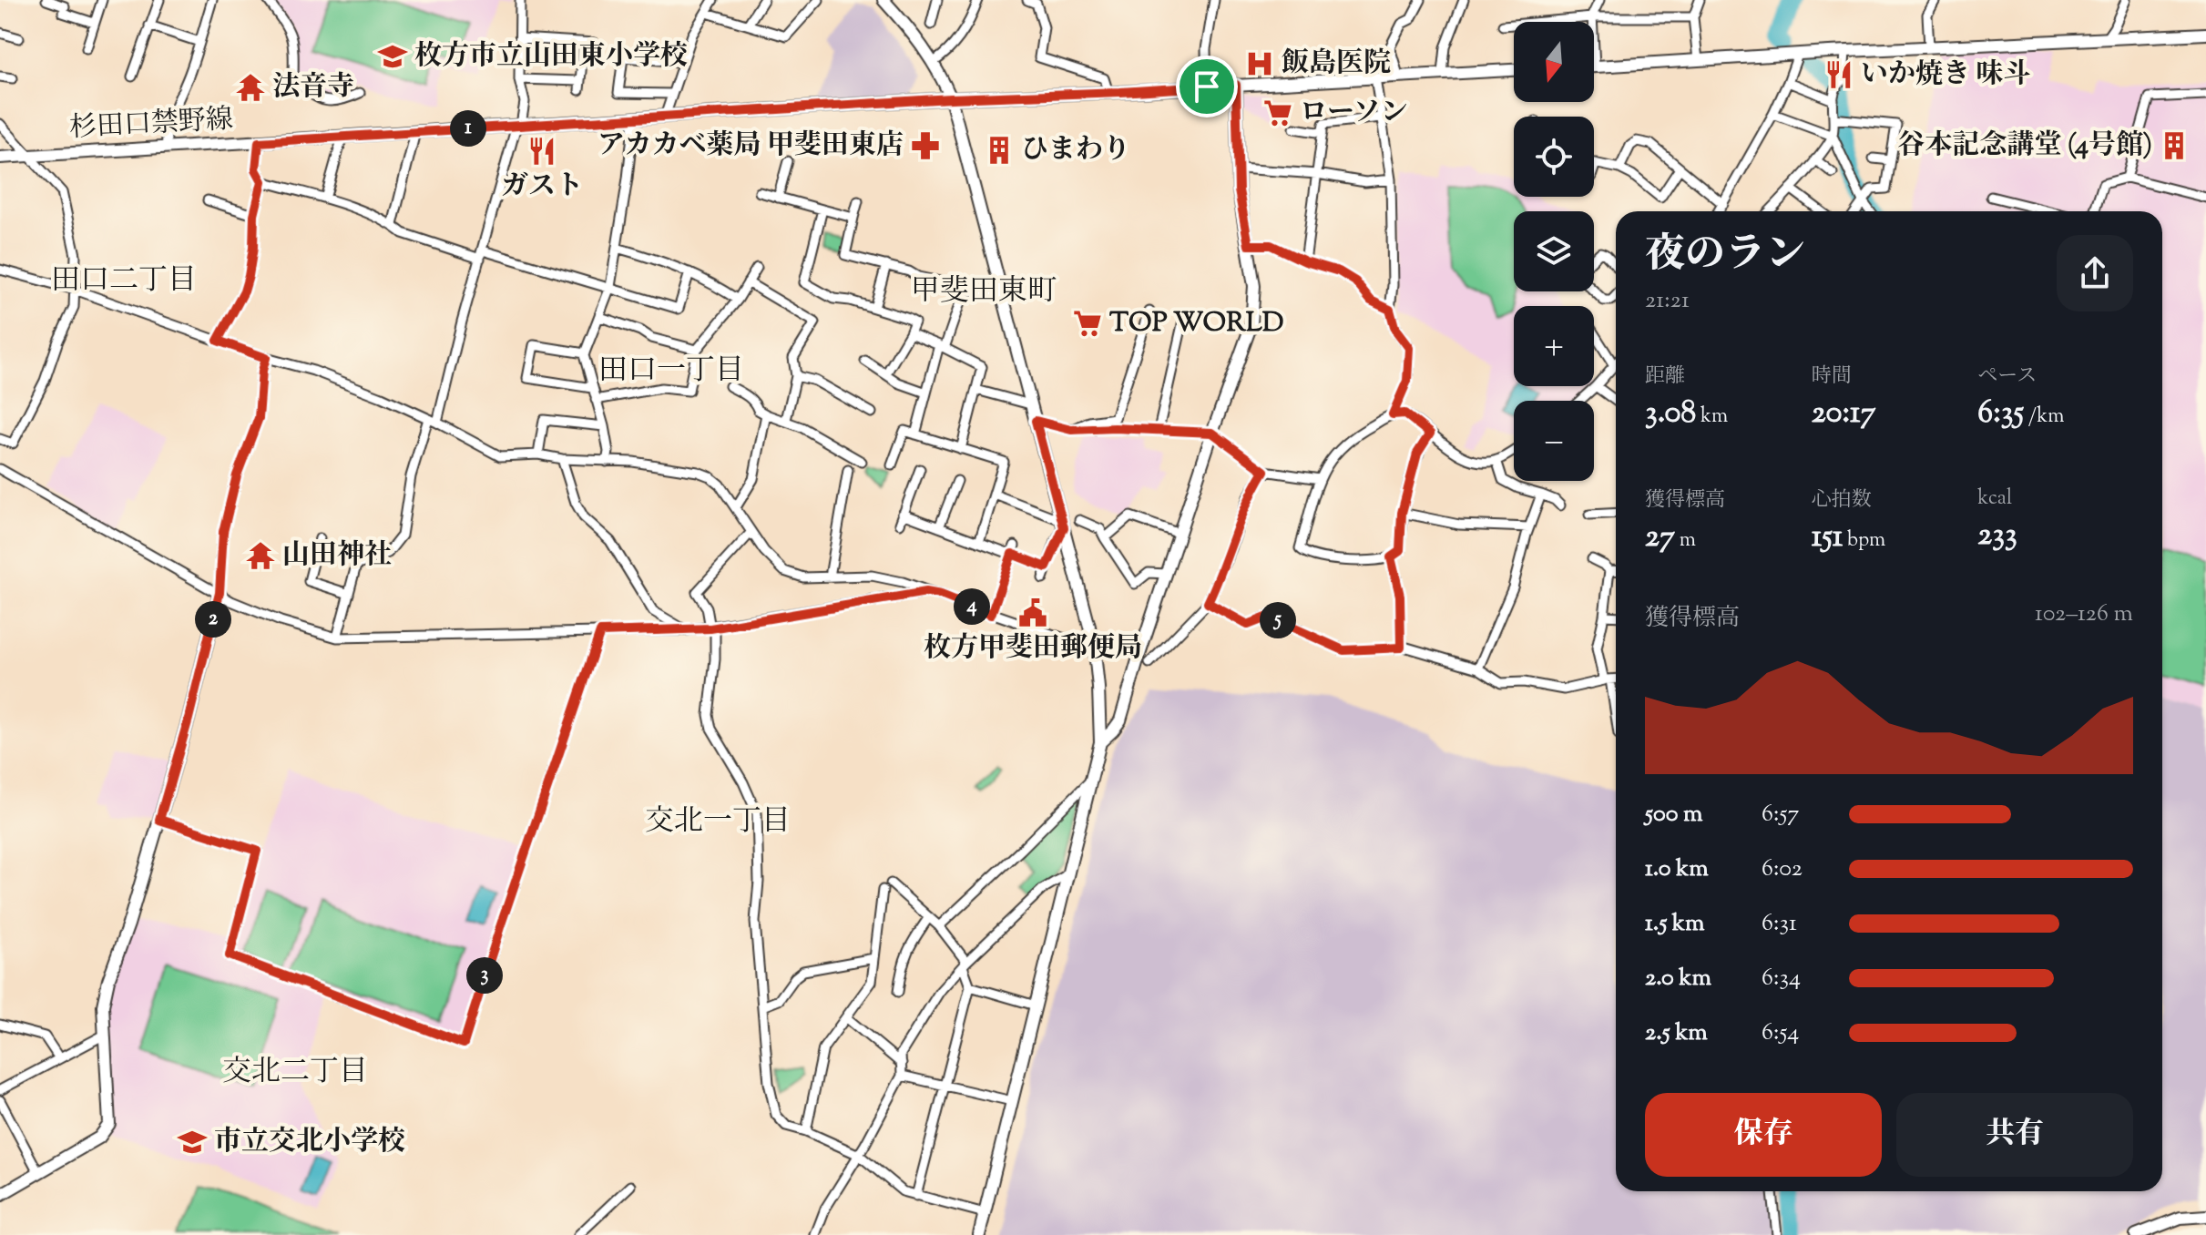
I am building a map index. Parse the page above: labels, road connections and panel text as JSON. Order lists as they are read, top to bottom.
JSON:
{
  "streets": {
    "street": ["杉田口禁野線"]
  },
  "districts": [
    "田口二丁目",
    "甲斐田東町",
    "田口一丁目",
    "交北一丁目",
    "交北二丁目"
  ],
  "places": {
    "school or university": ["枚方市立山田東小学校", "市立交北小学校"],
    "hospital": ["飯島医院"],
    "restaurant": ["いか焼き 味斗", "ガスト"],
    "temple": ["法音寺", "山田神社"],
    "supermarket": ["ローソン", "TOP WORLD"],
    "pharmacy": ["アカカベ薬局 甲斐田東店"],
    "building": ["谷本記念講堂 (4号館)", "ひまわり"],
    "public building": ["枚方甲斐田郵便局"]
  },
  "north": "bottom",
  "page": {
    "map_buttons": ["+", "−"],
    "pins": [
      "1",
      "4",
      "2",
      "5",
      "3"
    ],
    "heading": ["夜のラン", "21:21"],
    "stats": [
      ["距離", "3.08 km"],
      ["時間", "20:17"],
      ["ペース", "6:35 /km"],
      ["獲得標高", "27 m"],
      ["心拍数", "151 bpm"],
      ["kcal", "233"]
    ],
    "chart": ["獲得標高", "102–126 m"],
    "list": [
      {
        "name": "500 m",
        "note": "6:57"
      },
      {
        "name": "1.0 km",
        "note": "6:02"
      },
      {
        "name": "1.5 km",
        "note": "6:31"
      },
      {
        "name": "2.0 km",
        "note": "6:34"
      },
      {
        "name": "2.5 km",
        "note": "6:54"
      }
    ],
    "buttons": ["保存", "共有"]
  }
}
